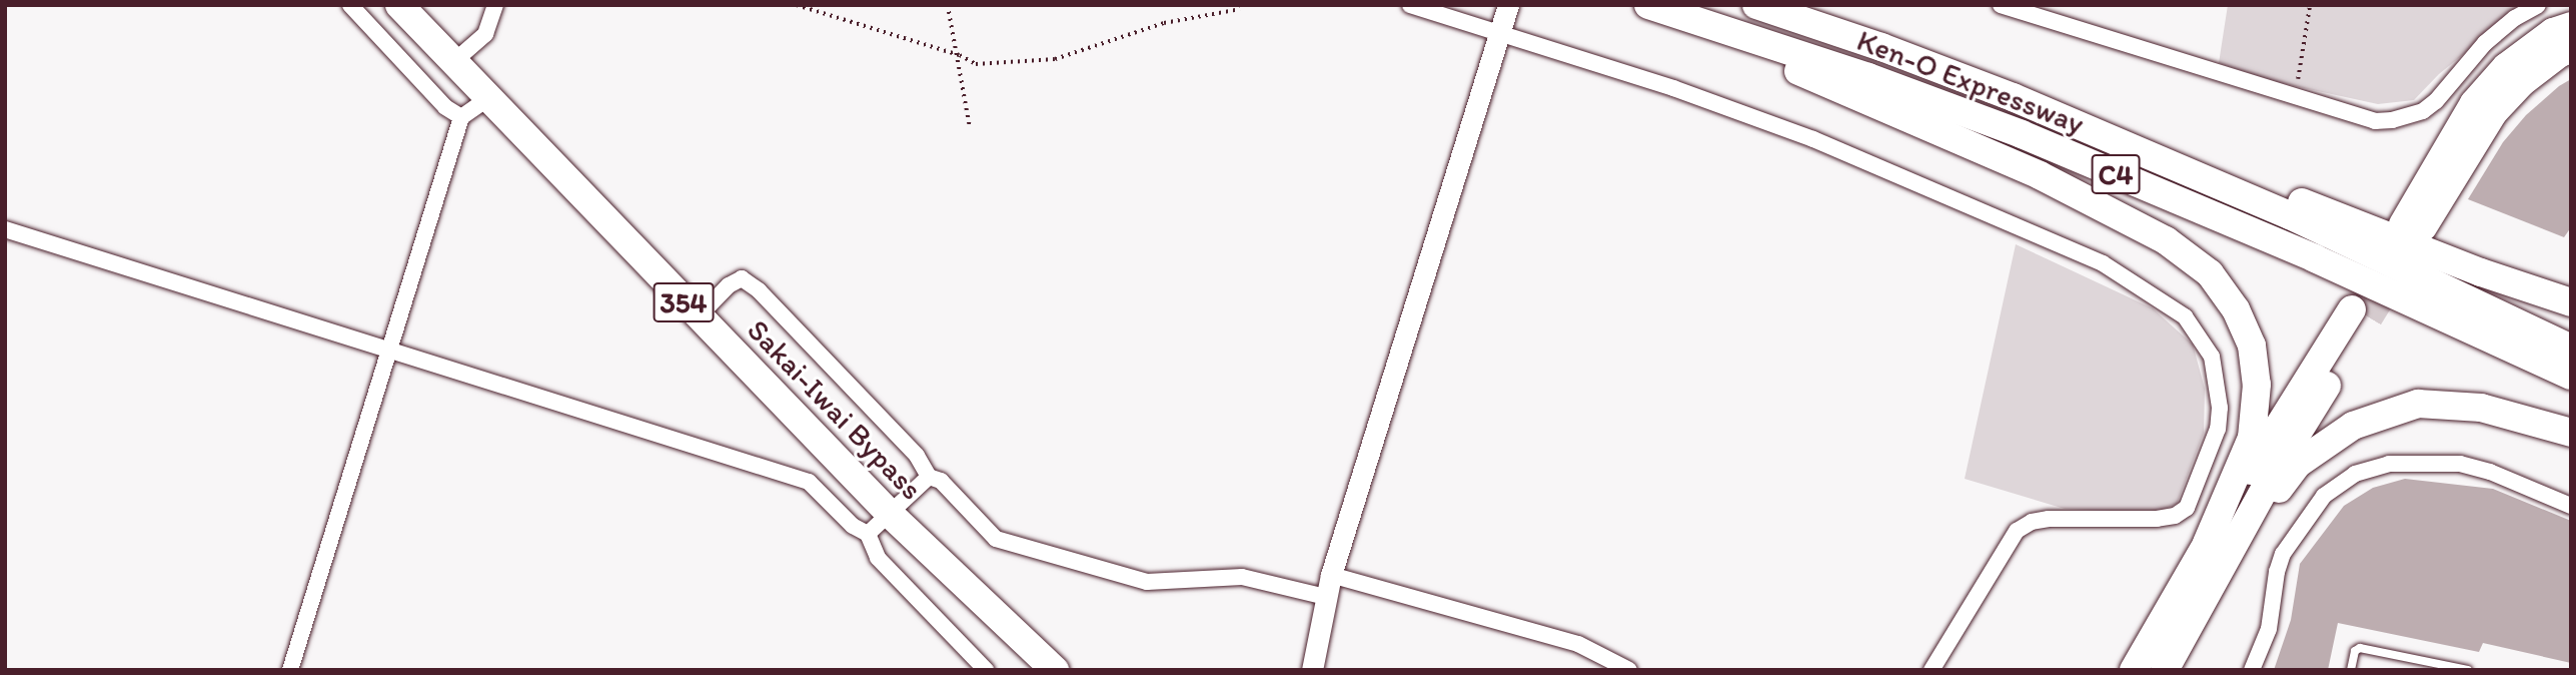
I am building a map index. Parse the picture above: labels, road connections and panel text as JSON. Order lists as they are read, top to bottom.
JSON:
{
  "streets": {
    "highway": [
      "Ken-O Expressway",
      "C4",
      "354",
      "Sakai-Iwai Bypass"
    ]
  }
}
